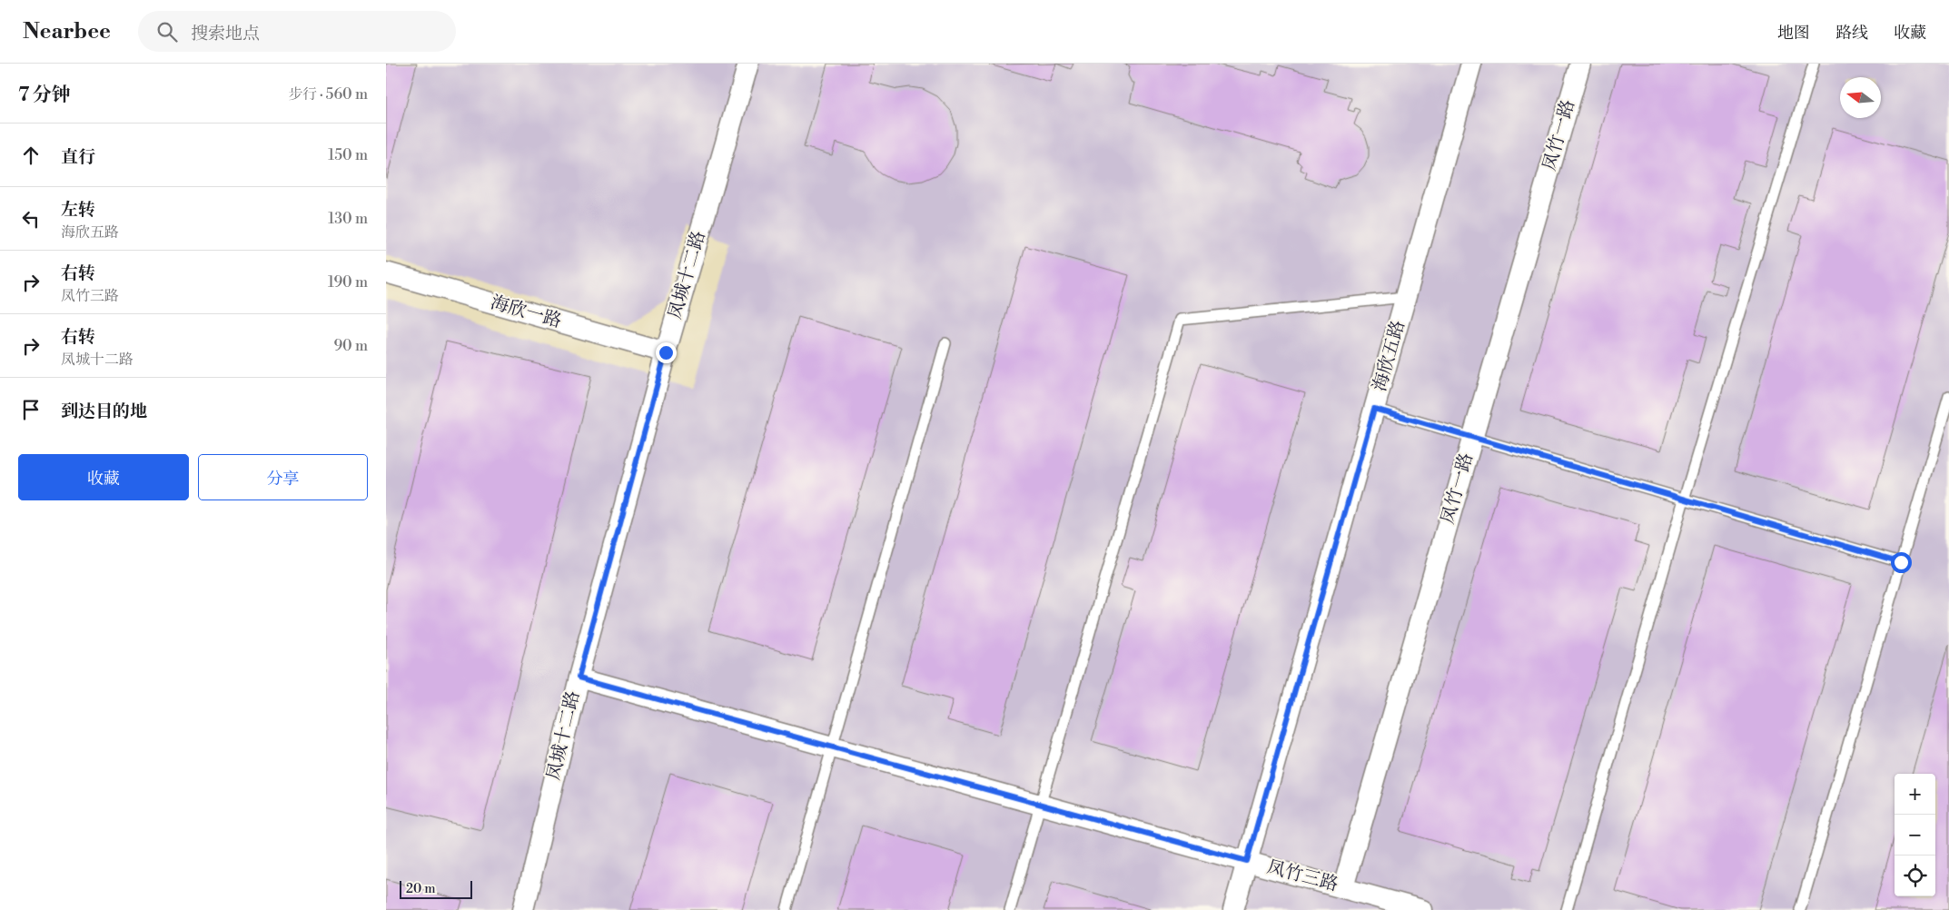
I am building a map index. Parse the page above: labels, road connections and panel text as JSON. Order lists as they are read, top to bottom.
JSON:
{
  "streets": {
    "street": [
      "凤竹一路",
      "凤城十二路",
      "海欣一路",
      "海欣五路",
      "凤竹三路"
    ]
  },
  "crossings": [
    ["凤竹一路", "凤竹三路"],
    ["凤城十二路", "海欣一路"],
    ["凤城十二路", "凤竹三路"],
    ["海欣五路", "凤竹三路"]
  ],
  "scale_bar": "20 m",
  "north": "left",
  "page": {
    "header": "Nearbee",
    "search": "搜索地点",
    "nav": ["地图", "路线", "收藏"],
    "heading": ["7 分钟", "步行 · 560 m"],
    "list": [
      ["直行", "150 m"],
      ["左转", "海欣五路", "130 m"],
      ["右转", "凤竹三路", "190 m"],
      ["右转", "凤城十二路", "90 m"],
      "到达目的地"
    ],
    "buttons": ["收藏", "分享"],
    "map_buttons": ["+", "−"],
    "scale": "20 m"
  }
}
